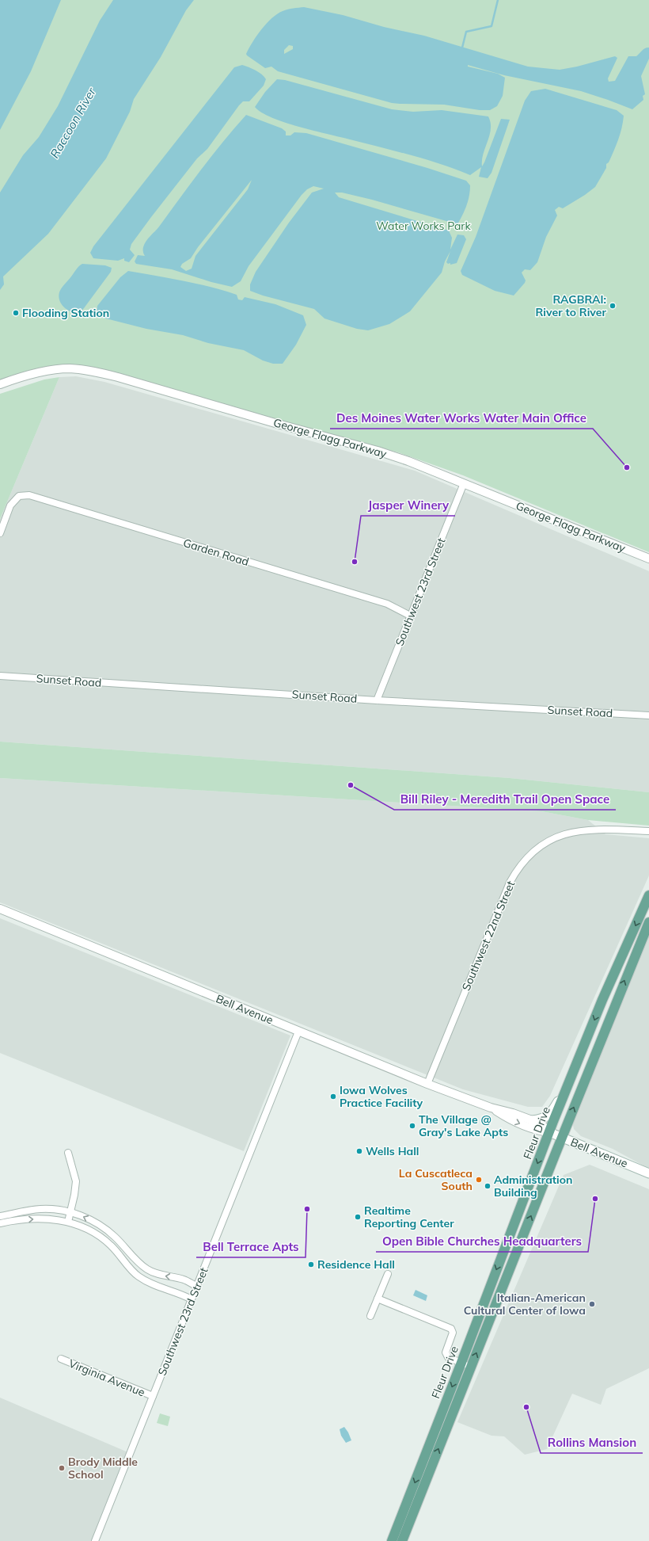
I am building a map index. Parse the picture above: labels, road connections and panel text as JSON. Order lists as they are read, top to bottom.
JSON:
{
  "streets": {
    "main road": ["Bell Avenue", "Fleur Drive"],
    "street": [
      "George Flagg Parkway",
      "Garden Road",
      "Southwest 23rd Street",
      "Sunset Road",
      "Southwest 22nd Street",
      "Virginia Avenue"
    ]
  },
  "crossings": [
    ["George Flagg Parkway", "Southwest 23rd Street"],
    ["Garden Road", "Southwest 23rd Street"],
    ["Southwest 23rd Street", "Sunset Road"],
    ["Southwest 23rd Street", "Bell Avenue"],
    ["Southwest 23rd Street", "Virginia Avenue"],
    ["Southwest 22nd Street", "Bell Avenue"],
    ["Bell Avenue", "Fleur Drive"]
  ],
  "water": ["Raccoon River"],
  "parks": ["Water Works Park"],
  "places": [
    "RAGBRAI: River to River",
    "Flooding Station",
    "Des Moines Water Works Water Main Office",
    "Jasper Winery",
    "Bill Riley - Meredith Trail Open Space",
    "Iowa Wolves Practice Facility",
    "The Village @ Gray's Lake Apts",
    "Wells Hall",
    "La Cuscatleca South",
    "Administration Building",
    "Open Bible Churches Headquarters",
    "Bell Terrace Apts",
    "Realtime Reporting Center",
    "Residence Hall",
    "Italian-American Cultural Center of Iowa",
    "Rollins Mansion",
    "Brody Middle School"
  ]
}
